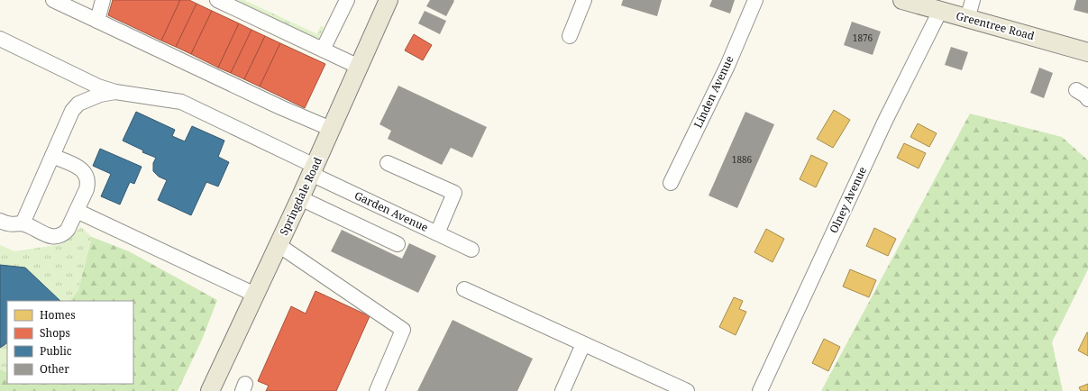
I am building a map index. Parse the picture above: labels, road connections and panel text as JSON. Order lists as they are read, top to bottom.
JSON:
{
  "streets": {
    "main road": ["Greentree Road", "Springdale Road"],
    "street": ["Linden Avenue", "Olney Avenue", "Garden Avenue"]
  },
  "crossings": [
    ["Greentree Road", "Olney Avenue"],
    ["Springdale Road", "Garden Avenue"]
  ],
  "house_numbers": ["1876", "1886"],
  "legend": [
    "Homes",
    "Shops",
    "Public",
    "Other"
  ]
}
